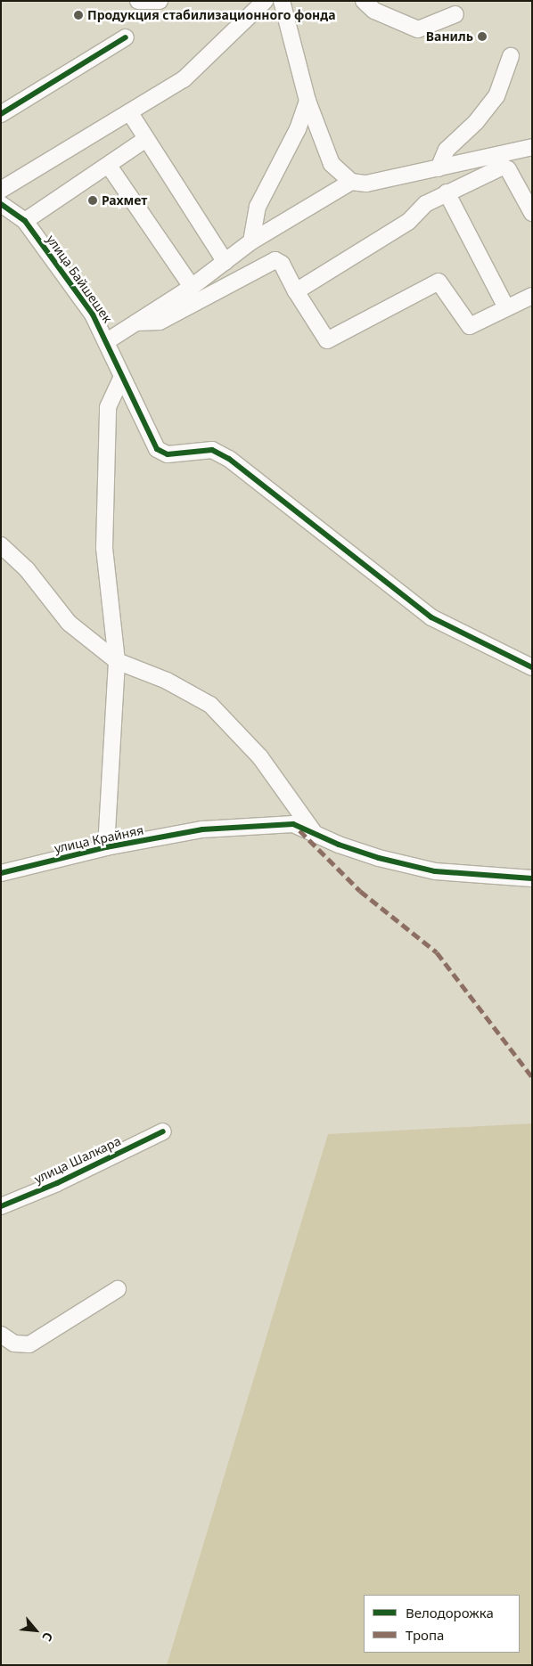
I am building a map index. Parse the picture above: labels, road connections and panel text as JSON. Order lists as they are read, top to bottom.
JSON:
{
  "streets": {
    "street": ["улица Байшешек", "улица Крайняя", "улица Шалкара"]
  },
  "places": ["Продукция стабилизационного фонда", "Ваниль", "Рахмет"],
  "legend": ["Велодорожка", "Тропа"],
  "north": "bottom right"
}
